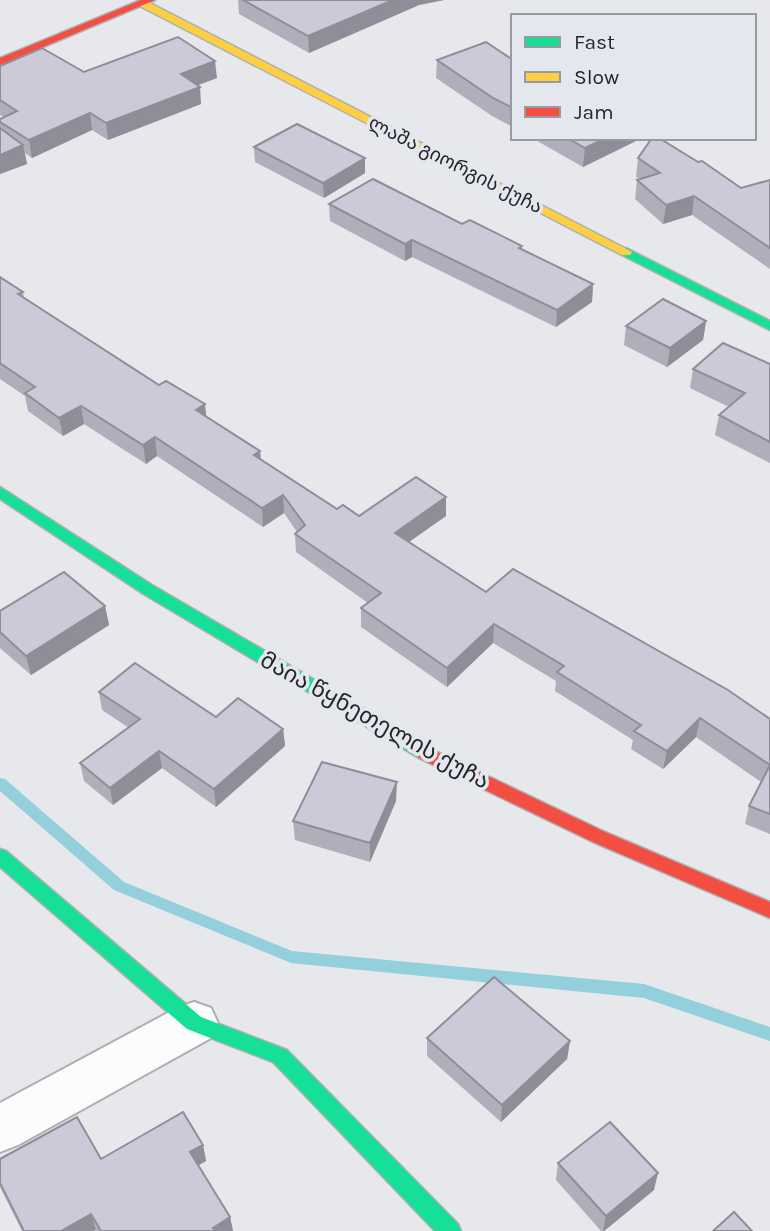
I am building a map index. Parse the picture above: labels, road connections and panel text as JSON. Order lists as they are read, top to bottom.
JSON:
{
  "streets": {
    "street": ["ლაშა გიორგის ქუჩა", "მაია წყნეთელის ქუჩა"]
  },
  "legend": ["Fast", "Slow", "Jam"]
}
